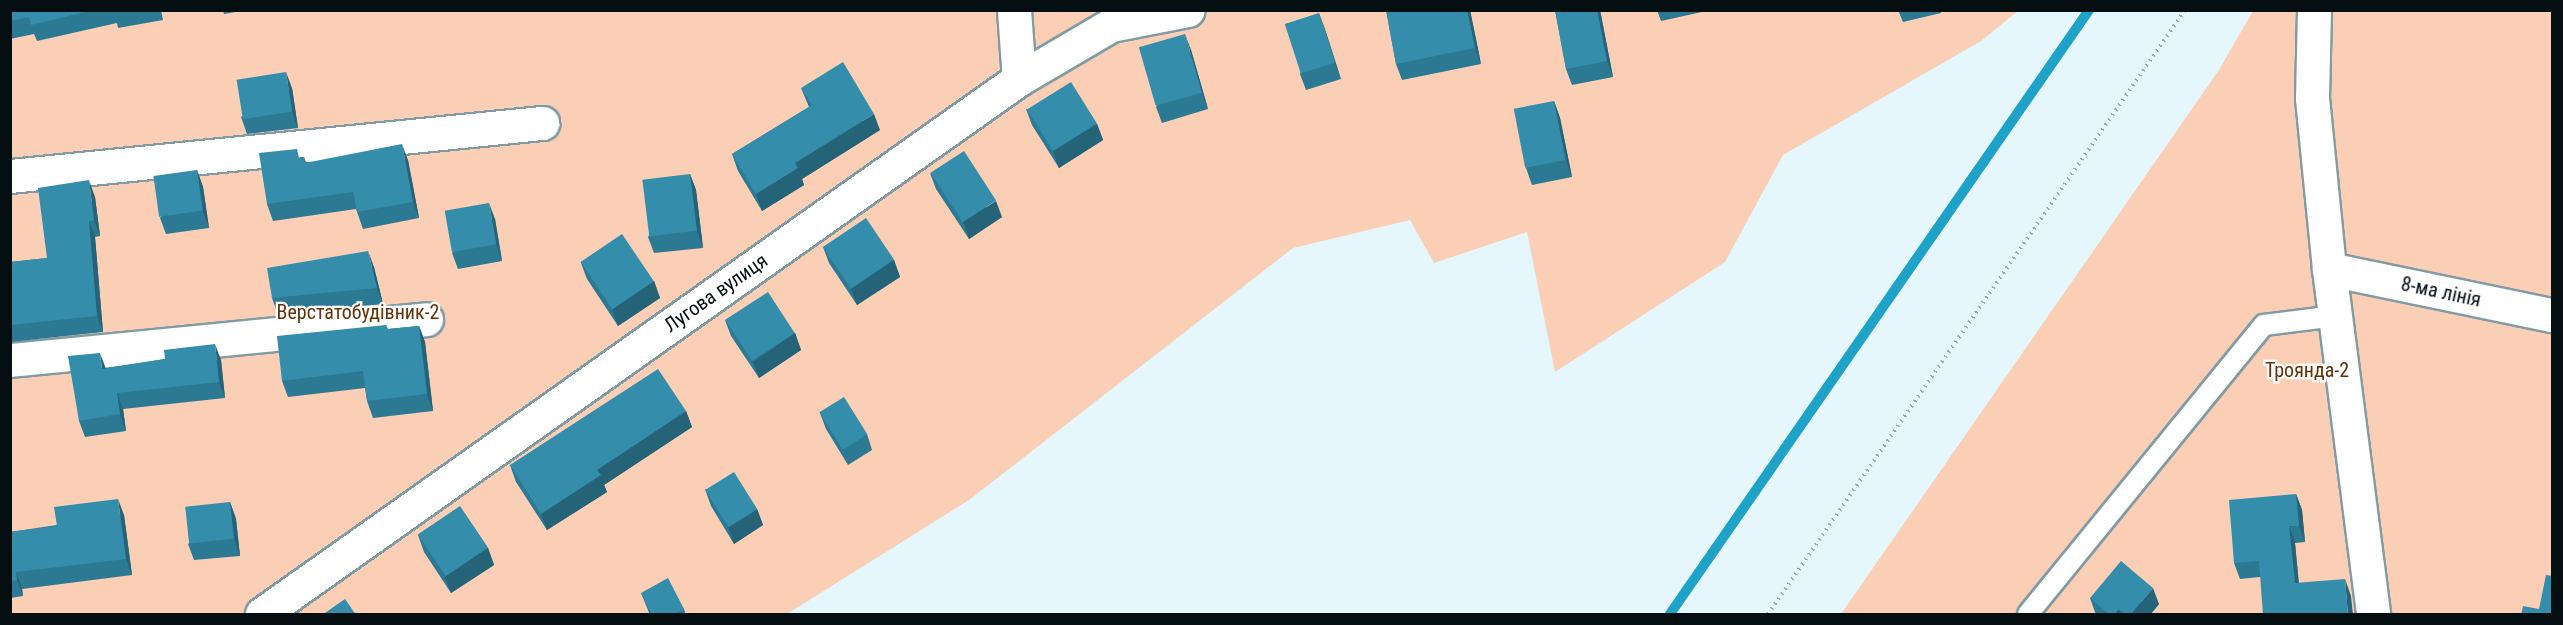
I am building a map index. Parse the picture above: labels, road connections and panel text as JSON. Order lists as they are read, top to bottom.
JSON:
{
  "streets": {
    "street": ["8-ма лінія", "Лугова вулиця"]
  },
  "parks": ["Верстатобудівник-2", "Троянда-2"]
}
